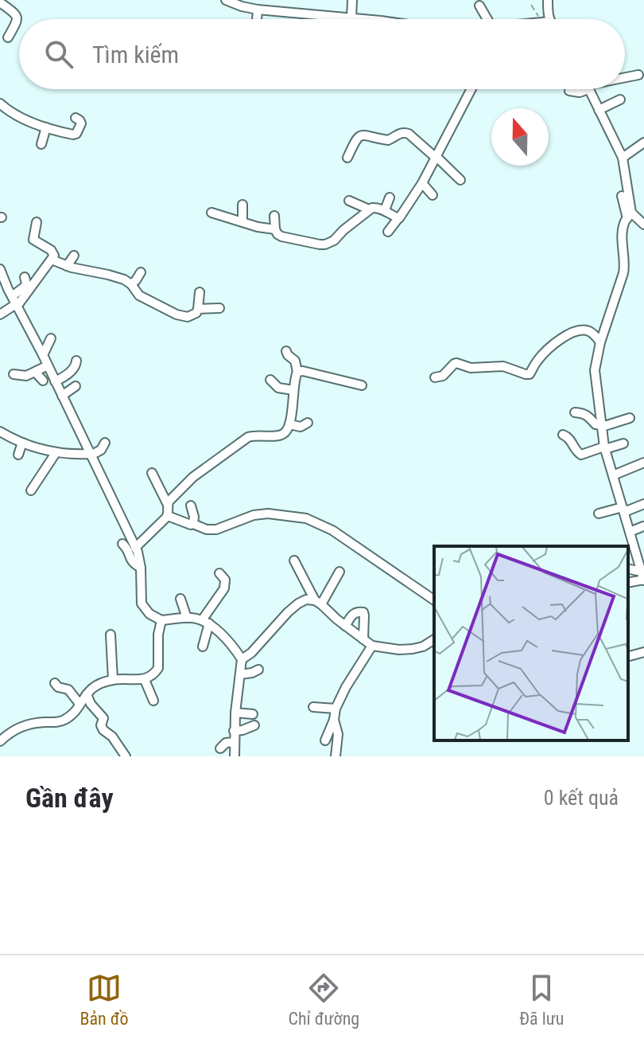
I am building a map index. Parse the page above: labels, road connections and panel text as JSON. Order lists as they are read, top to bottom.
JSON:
{
  "north": "top",
  "page": {
    "search": "Tìm kiếm",
    "heading": ["Gần đây", "0 kết quả"],
    "nav": ["Bản đồ", "Chỉ đường", "Đã lưu"]
  }
}
